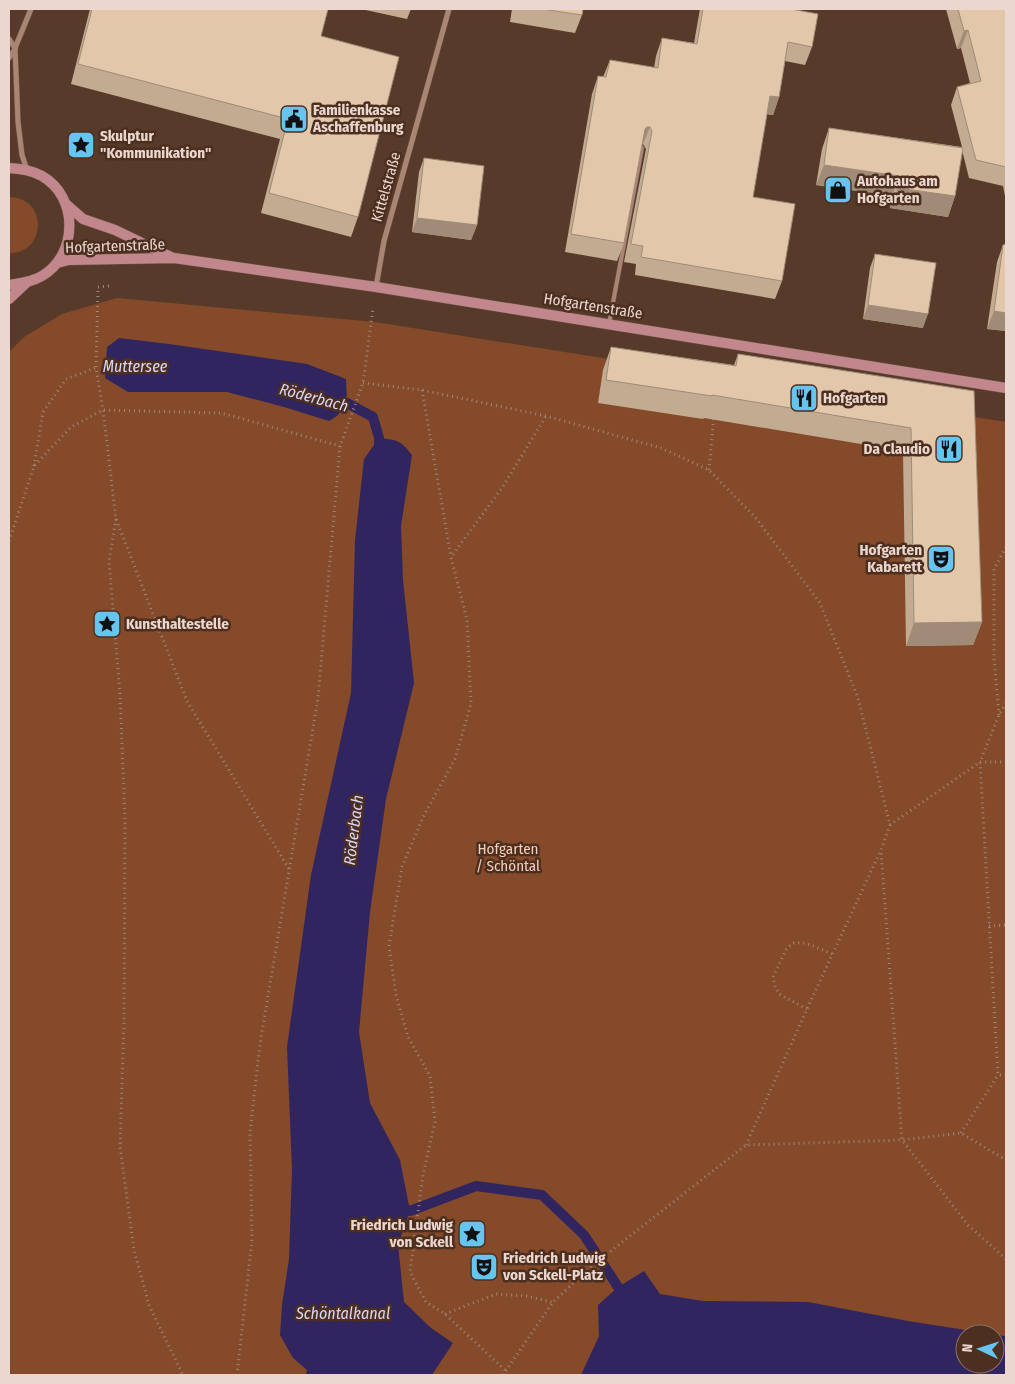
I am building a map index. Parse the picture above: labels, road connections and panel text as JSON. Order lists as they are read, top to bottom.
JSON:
{
  "streets": {
    "main road": ["Hofgartenstraße"],
    "street": ["Kittelstraße"]
  },
  "crossings": [
    ["Kittelstraße", "Hofgartenstraße"]
  ],
  "water": ["Muttersee", "Röderbach", "Schöntalkanal"],
  "parks": ["Hofgarten / Schöntal"],
  "places": {
    "public building": ["Familienkasse Aschaffenburg"],
    "place": ["Skulptur \"Kommunikation\"", "Kunsthaltestelle", "Friedrich Ludwig von Sckell"],
    "shop": ["Autohaus am Hofgarten"],
    "restaurant": ["Hofgarten", "Da Claudio"],
    "theatre": ["Hofgarten Kabarett", "Friedrich Ludwig von Sckell-Platz"]
  },
  "north": "left"
}
